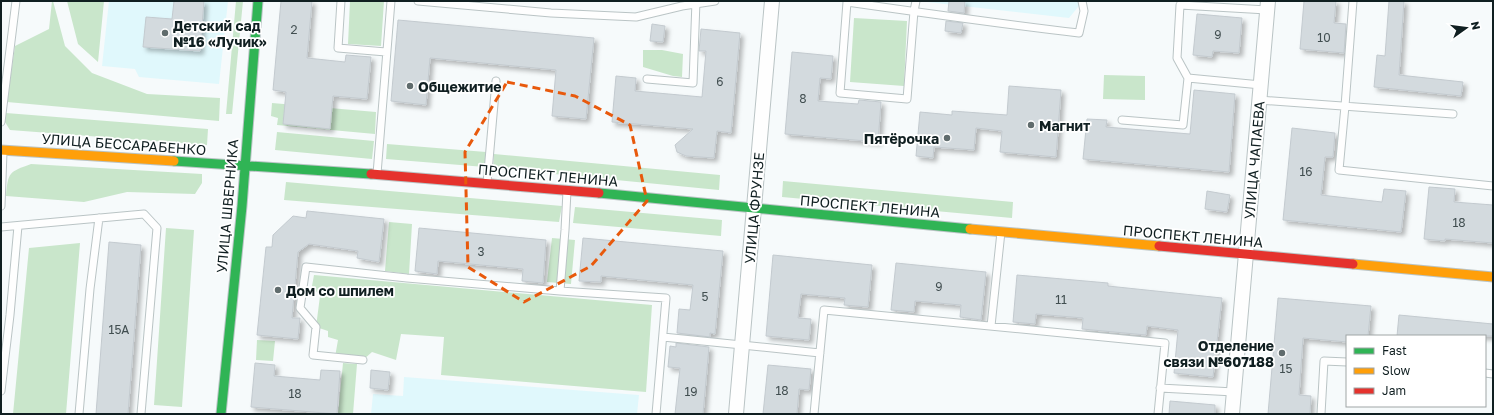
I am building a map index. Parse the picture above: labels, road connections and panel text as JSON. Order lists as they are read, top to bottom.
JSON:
{
  "streets": {
    "street": [
      "УЛИЦА БЕССАРАБЕНКО",
      "УЛИЦА ЧАПАЕВА",
      "ПРОСПЕКТ ЛЕНИНА",
      "УЛИЦА ШВЕРНИКА",
      "УЛИЦА ФРУНЗЕ"
    ]
  },
  "crossings": [
    ["УЛИЦА БЕССАРАБЕНКО", "ПРОСПЕКТ ЛЕНИНА"],
    ["УЛИЦА БЕССАРАБЕНКО", "УЛИЦА ШВЕРНИКА"],
    ["УЛИЦА ЧАПАЕВА", "ПРОСПЕКТ ЛЕНИНА"],
    ["ПРОСПЕКТ ЛЕНИНА", "УЛИЦА ШВЕРНИКА"],
    ["ПРОСПЕКТ ЛЕНИНА", "УЛИЦА ФРУНЗЕ"]
  ],
  "places": [
    "Детский сад №16 «Лучик»",
    "Общежитие",
    "Магнит",
    "Пятёрочка",
    "Дом со шпилем",
    "Отделение связи №607188"
  ],
  "house_numbers": [
    "2",
    "9",
    "10",
    "6",
    "8",
    "16",
    "18",
    "3",
    "9",
    "5",
    "11",
    "15А",
    "15",
    "18",
    "19",
    "18"
  ],
  "legend": ["Fast", "Slow", "Jam"],
  "north": "right"
}
